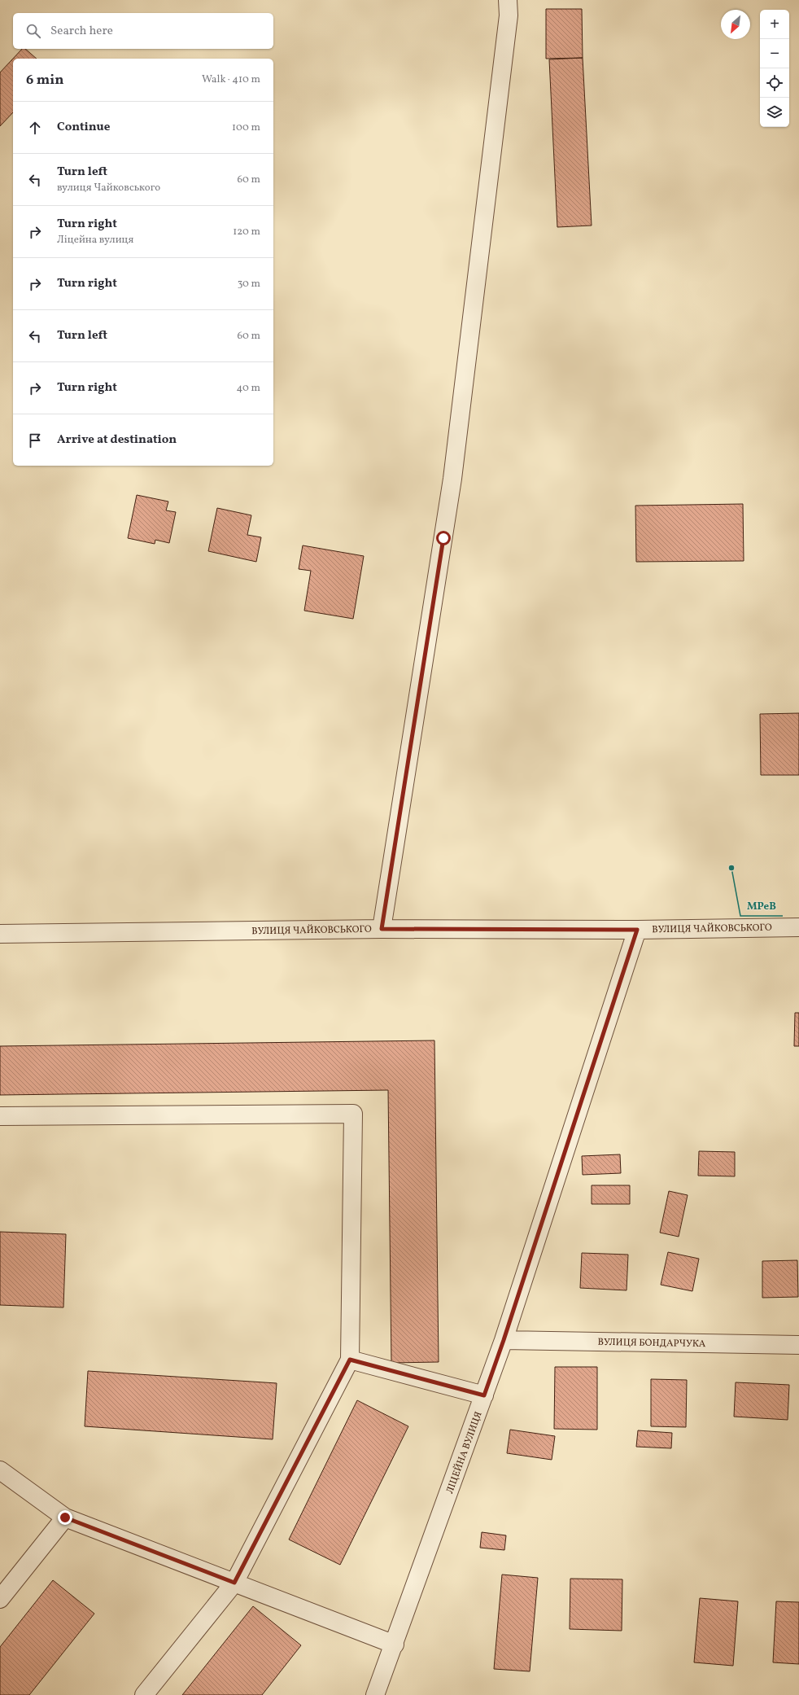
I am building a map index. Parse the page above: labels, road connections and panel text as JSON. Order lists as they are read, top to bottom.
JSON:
{
  "streets": {
    "street": ["ВУЛИЦЯ ЧАЙКОВСЬКОГО", "ВУЛИЦЯ БОНДАРЧУКА", "ЛІЦЕЙНА ВУЛИЦЯ"]
  },
  "crossings": [
    ["ВУЛИЦЯ ЧАЙКОВСЬКОГО", "ЛІЦЕЙНА ВУЛИЦЯ"],
    ["ВУЛИЦЯ БОНДАРЧУКА", "ЛІЦЕЙНА ВУЛИЦЯ"]
  ],
  "places": ["МРеВ"],
  "north": "bottom left",
  "page": {
    "map_buttons": ["+", "−"],
    "search": "Search here",
    "heading": ["6 min", "Walk · 410 m"],
    "list": [
      ["Continue", "100 m"],
      ["Turn left", "вулиця Чайковського", "60 m"],
      ["Turn right", "Ліцейна вулиця", "120 m"],
      ["Turn right", "30 m"],
      ["Turn left", "60 m"],
      ["Turn right", "40 m"],
      "Arrive at destination"
    ]
  }
}
